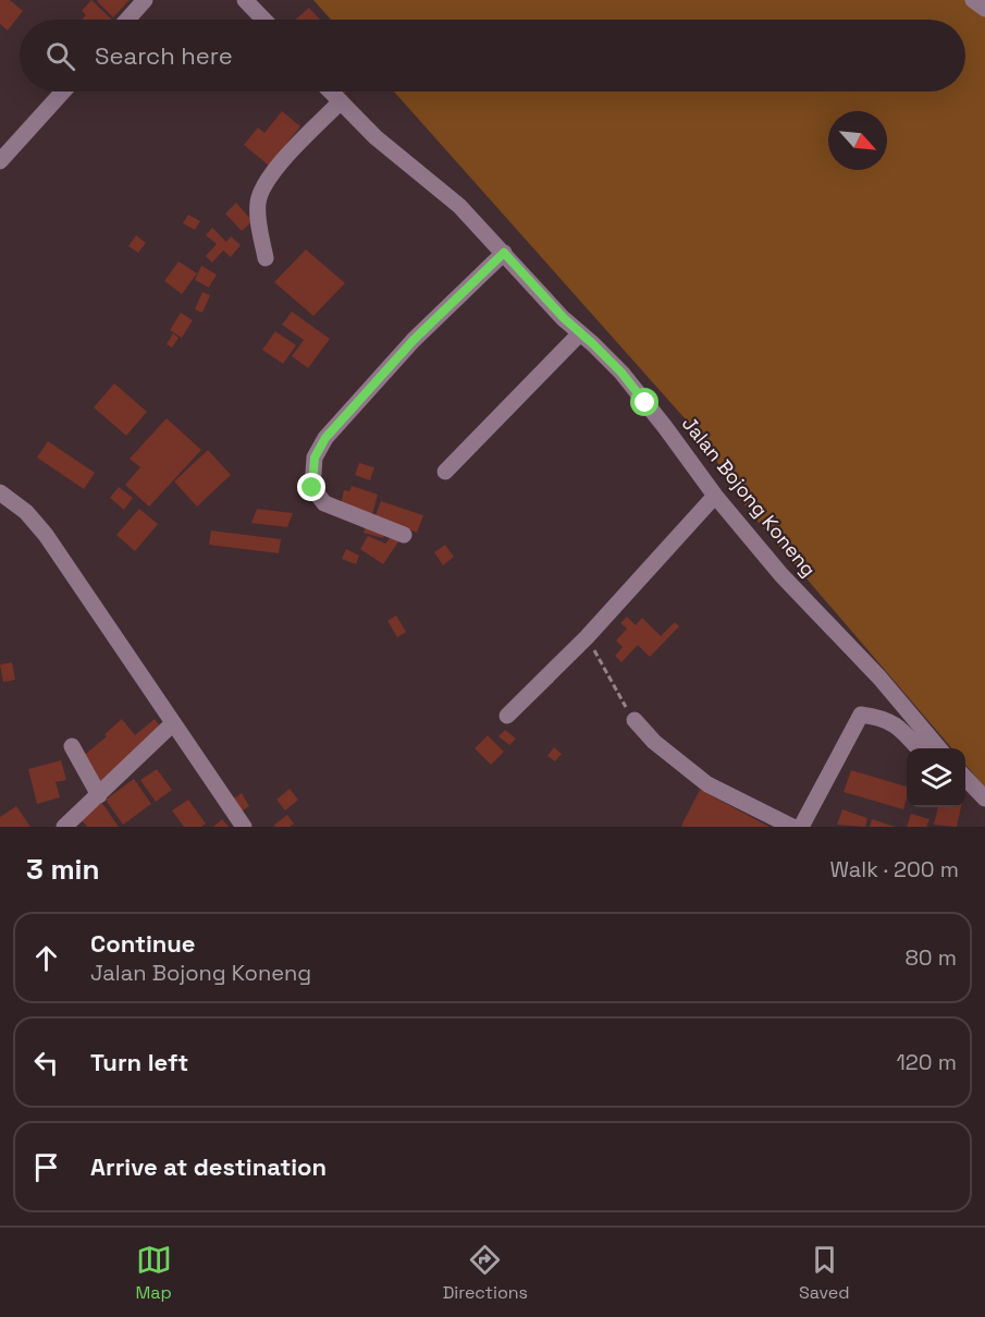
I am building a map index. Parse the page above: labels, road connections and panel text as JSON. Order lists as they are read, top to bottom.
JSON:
{
  "streets": {
    "street": ["Jalan Bojong Koneng"]
  },
  "north": "bottom right",
  "page": {
    "search": "Search here",
    "heading": ["3 min", "Walk · 200 m"],
    "list": [
      ["Continue", "Jalan Bojong Koneng", "80 m"],
      ["Turn left", "120 m"],
      "Arrive at destination"
    ],
    "nav": ["Map", "Directions", "Saved"]
  }
}
